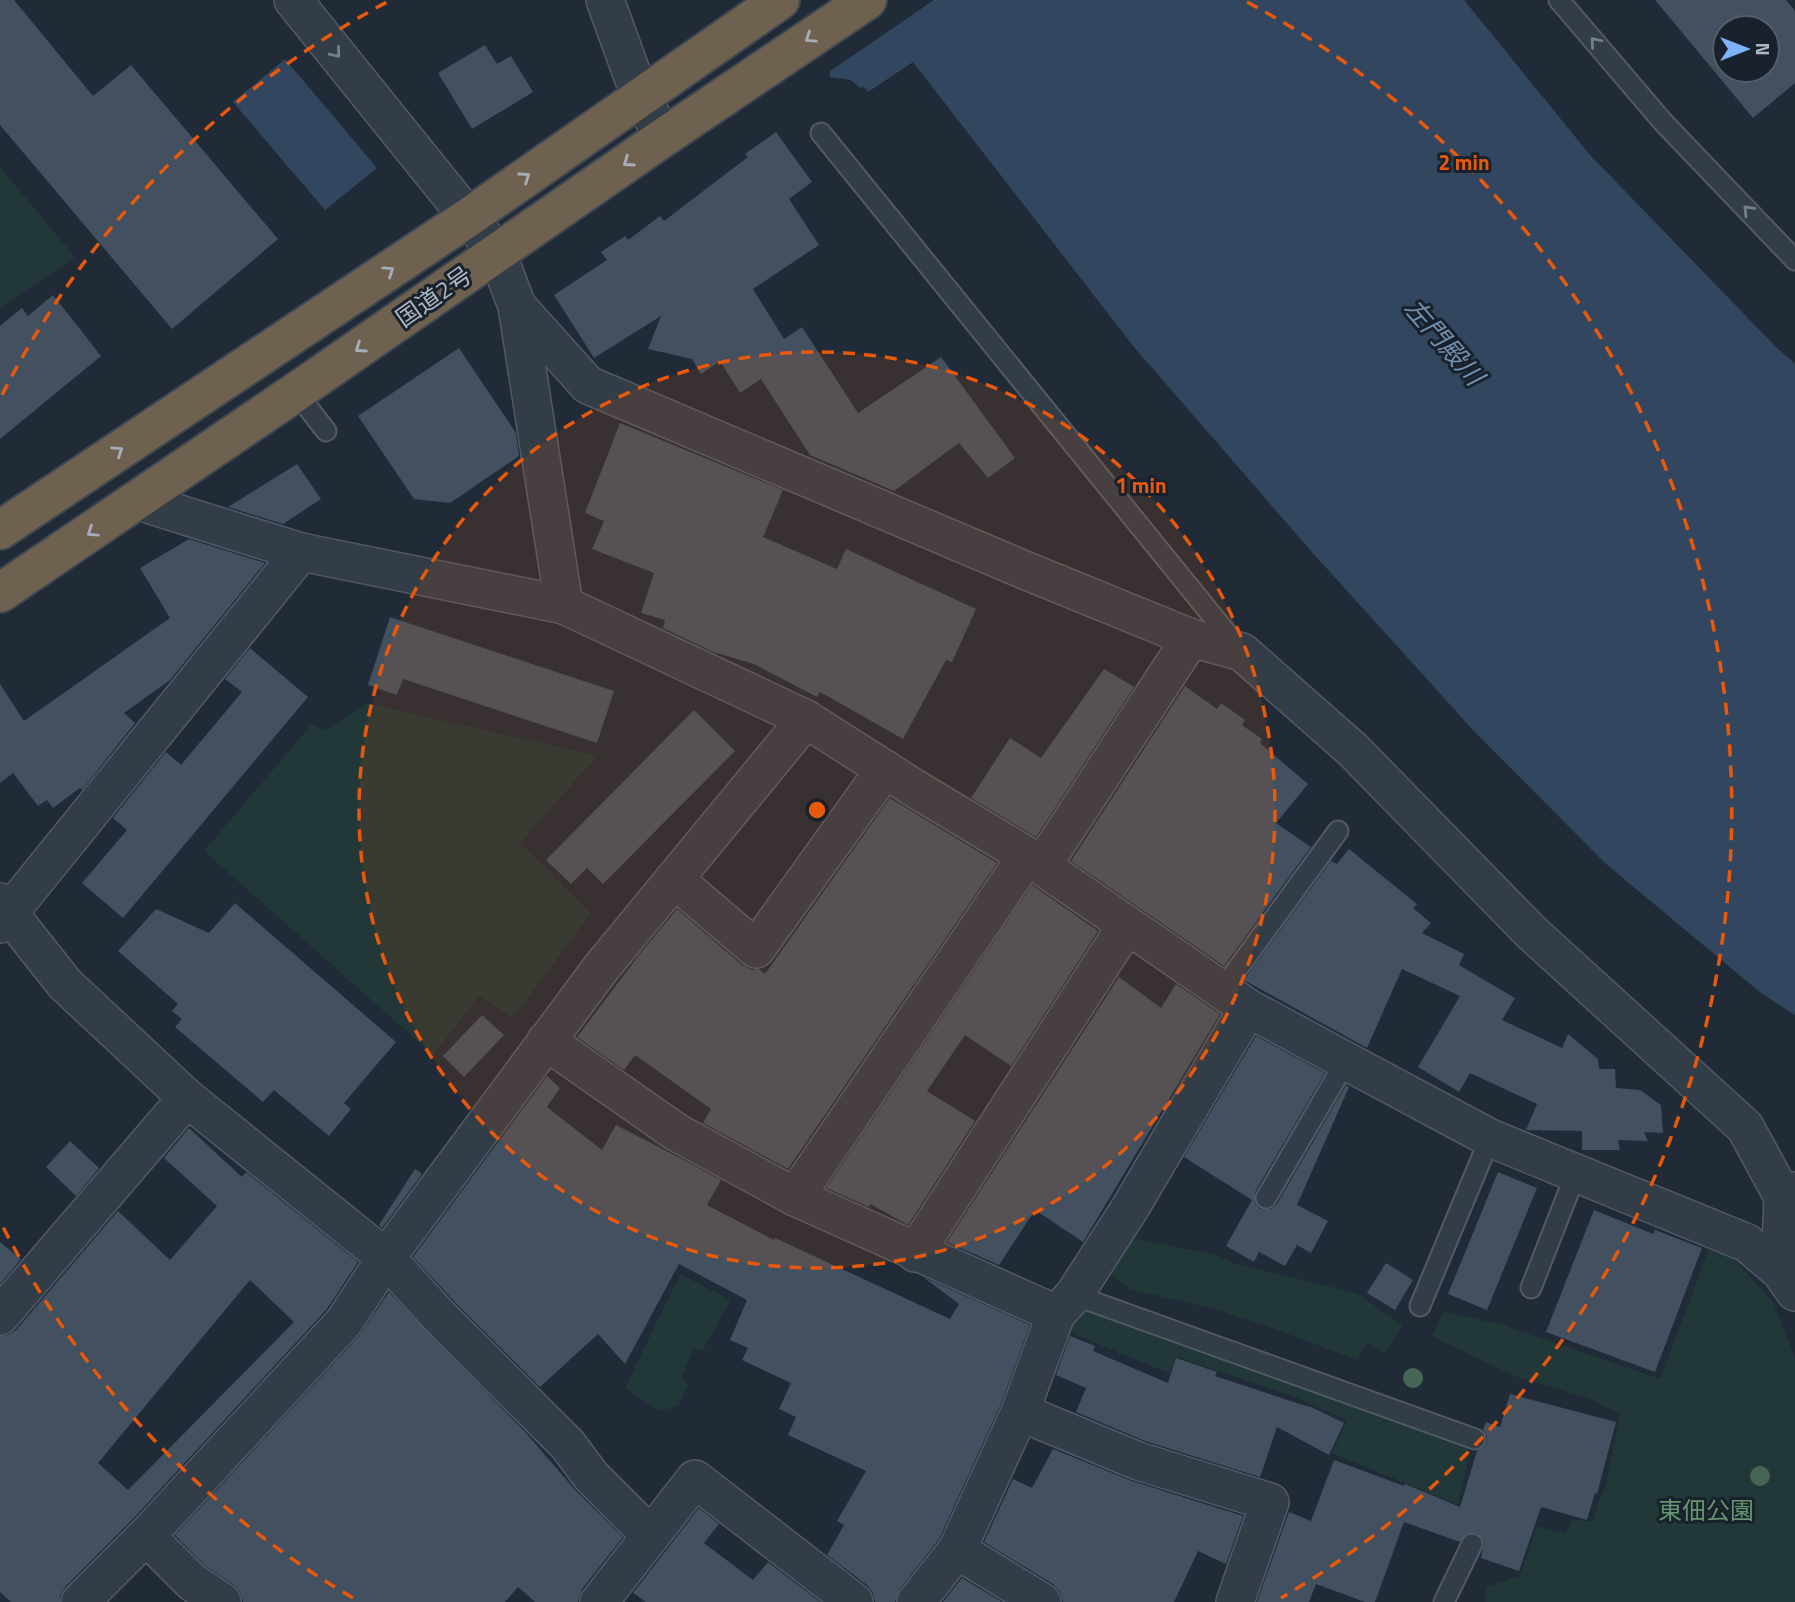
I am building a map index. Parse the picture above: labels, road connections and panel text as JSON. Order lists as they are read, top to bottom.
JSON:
{
  "streets": {
    "highway": ["国道2号"]
  },
  "water": ["左門殿川"],
  "parks": ["東佃公園"],
  "north": "right",
  "rings": ["2 min", "1 min"]
}
